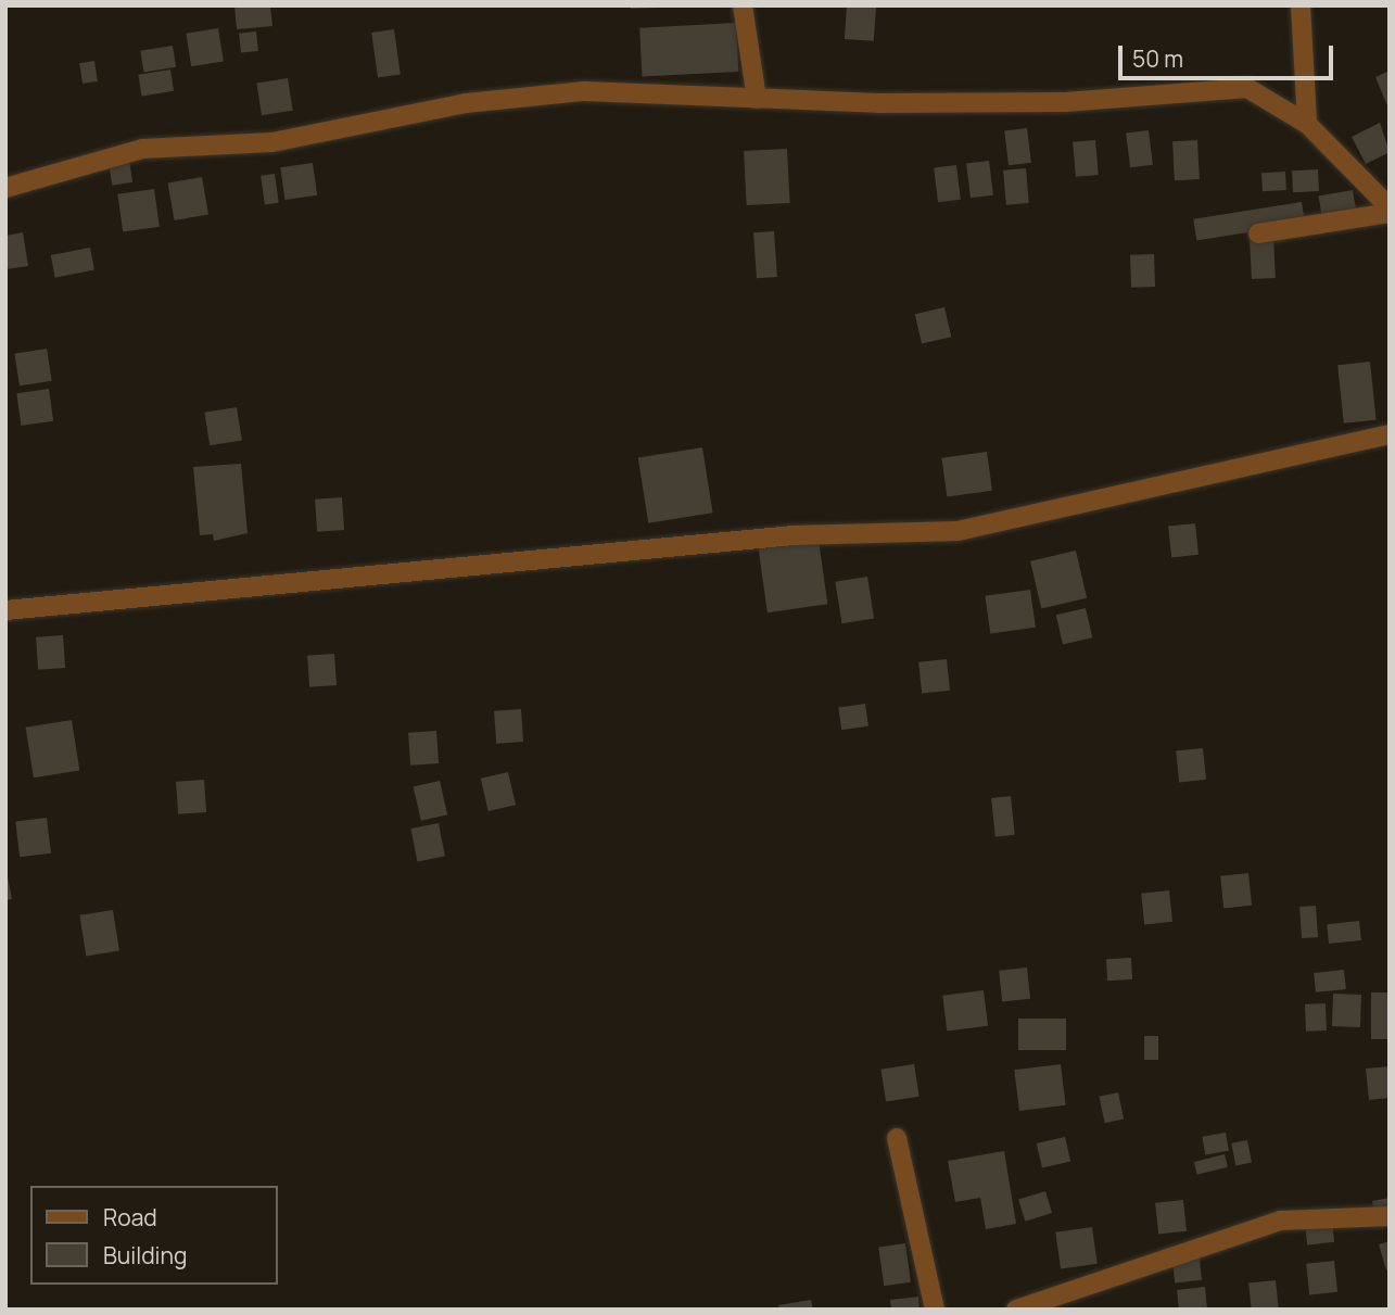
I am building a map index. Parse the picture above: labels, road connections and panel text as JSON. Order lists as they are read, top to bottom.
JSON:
{
  "legend": ["Road", "Building"],
  "scale_bar": "50 m"
}
